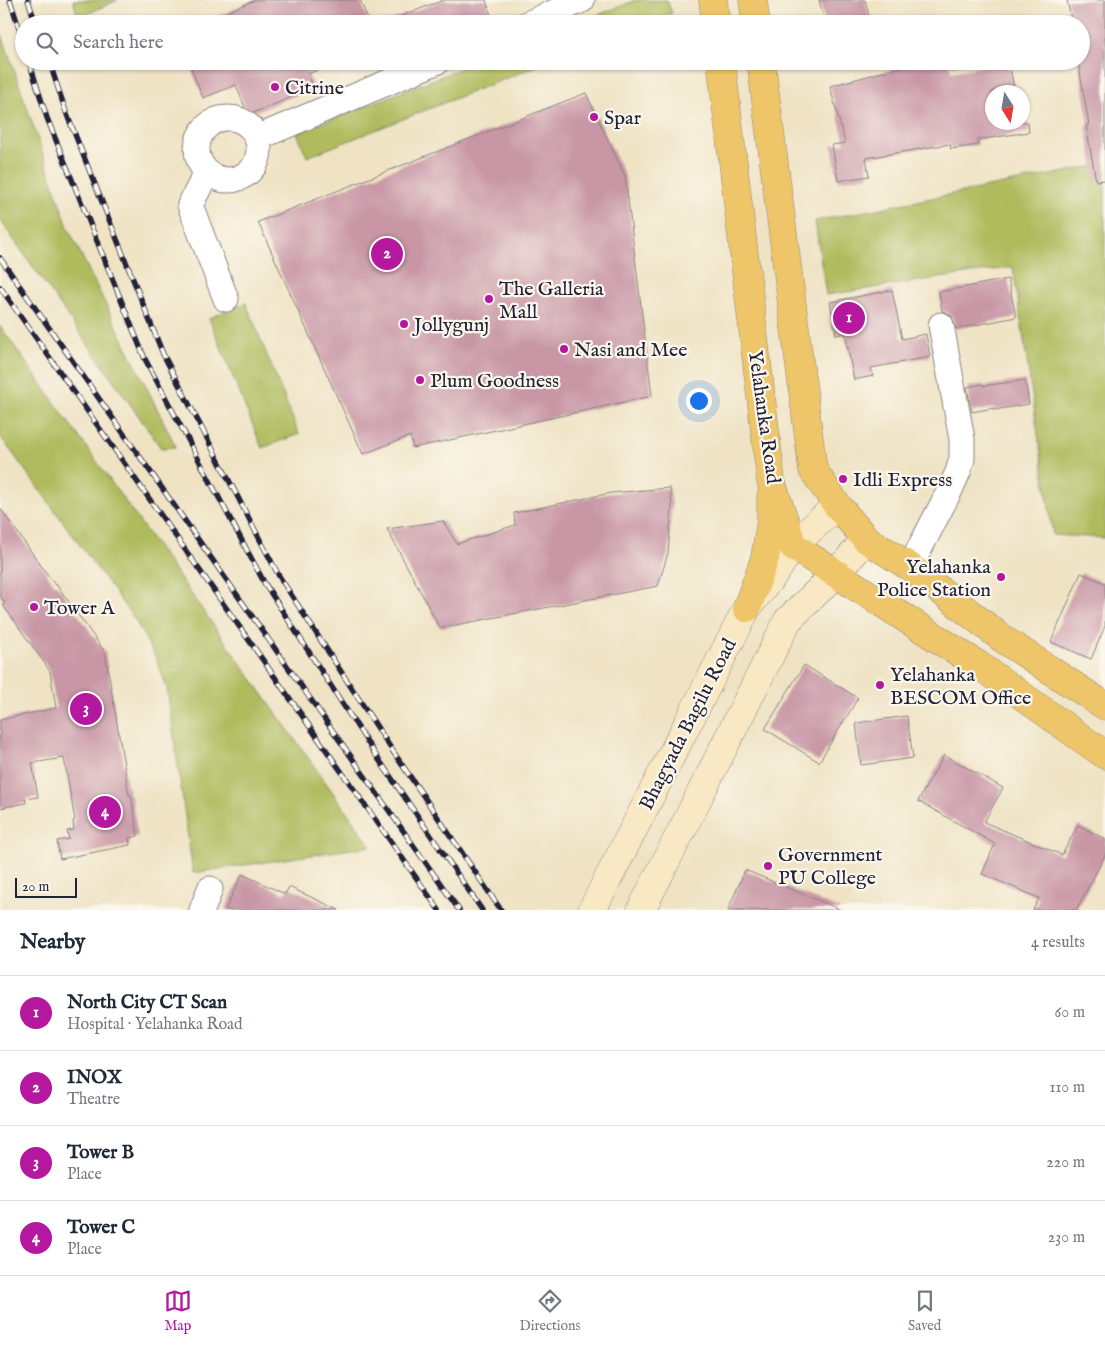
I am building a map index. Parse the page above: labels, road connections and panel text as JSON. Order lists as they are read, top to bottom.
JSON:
{
  "streets": {
    "main road": ["Yelahanka Road", "Bhagyada Bagilu Road"]
  },
  "crossings": [
    ["Yelahanka Road", "Bhagyada Bagilu Road"]
  ],
  "places": [
    "Citrine",
    "Spar",
    "The Galleria Mall",
    "Jollygunj",
    "Nasi and Mee",
    "Plum Goodness",
    "Idli Express",
    "Yelahanka Police Station",
    "Tower A",
    "Yelahanka BESCOM Office",
    "Government PU College"
  ],
  "scale_bar": "20 m",
  "north": "bottom",
  "page": {
    "search": "Search here",
    "pins": [
      "2",
      "1",
      "3",
      "4"
    ],
    "scale": "20 m",
    "heading": ["Nearby", "4 results"],
    "list": [
      {
        "mark": "1",
        "name": "North City CT Scan",
        "note": "Hospital · Yelahanka Road",
        "value": "60 m"
      },
      {
        "mark": "2",
        "name": "INOX",
        "note": "Theatre",
        "value": "110 m"
      },
      {
        "mark": "3",
        "name": "Tower B",
        "note": "Place",
        "value": "220 m"
      },
      {
        "mark": "4",
        "name": "Tower C",
        "note": "Place",
        "value": "230 m"
      }
    ],
    "nav": ["Map", "Directions", "Saved"]
  }
}
